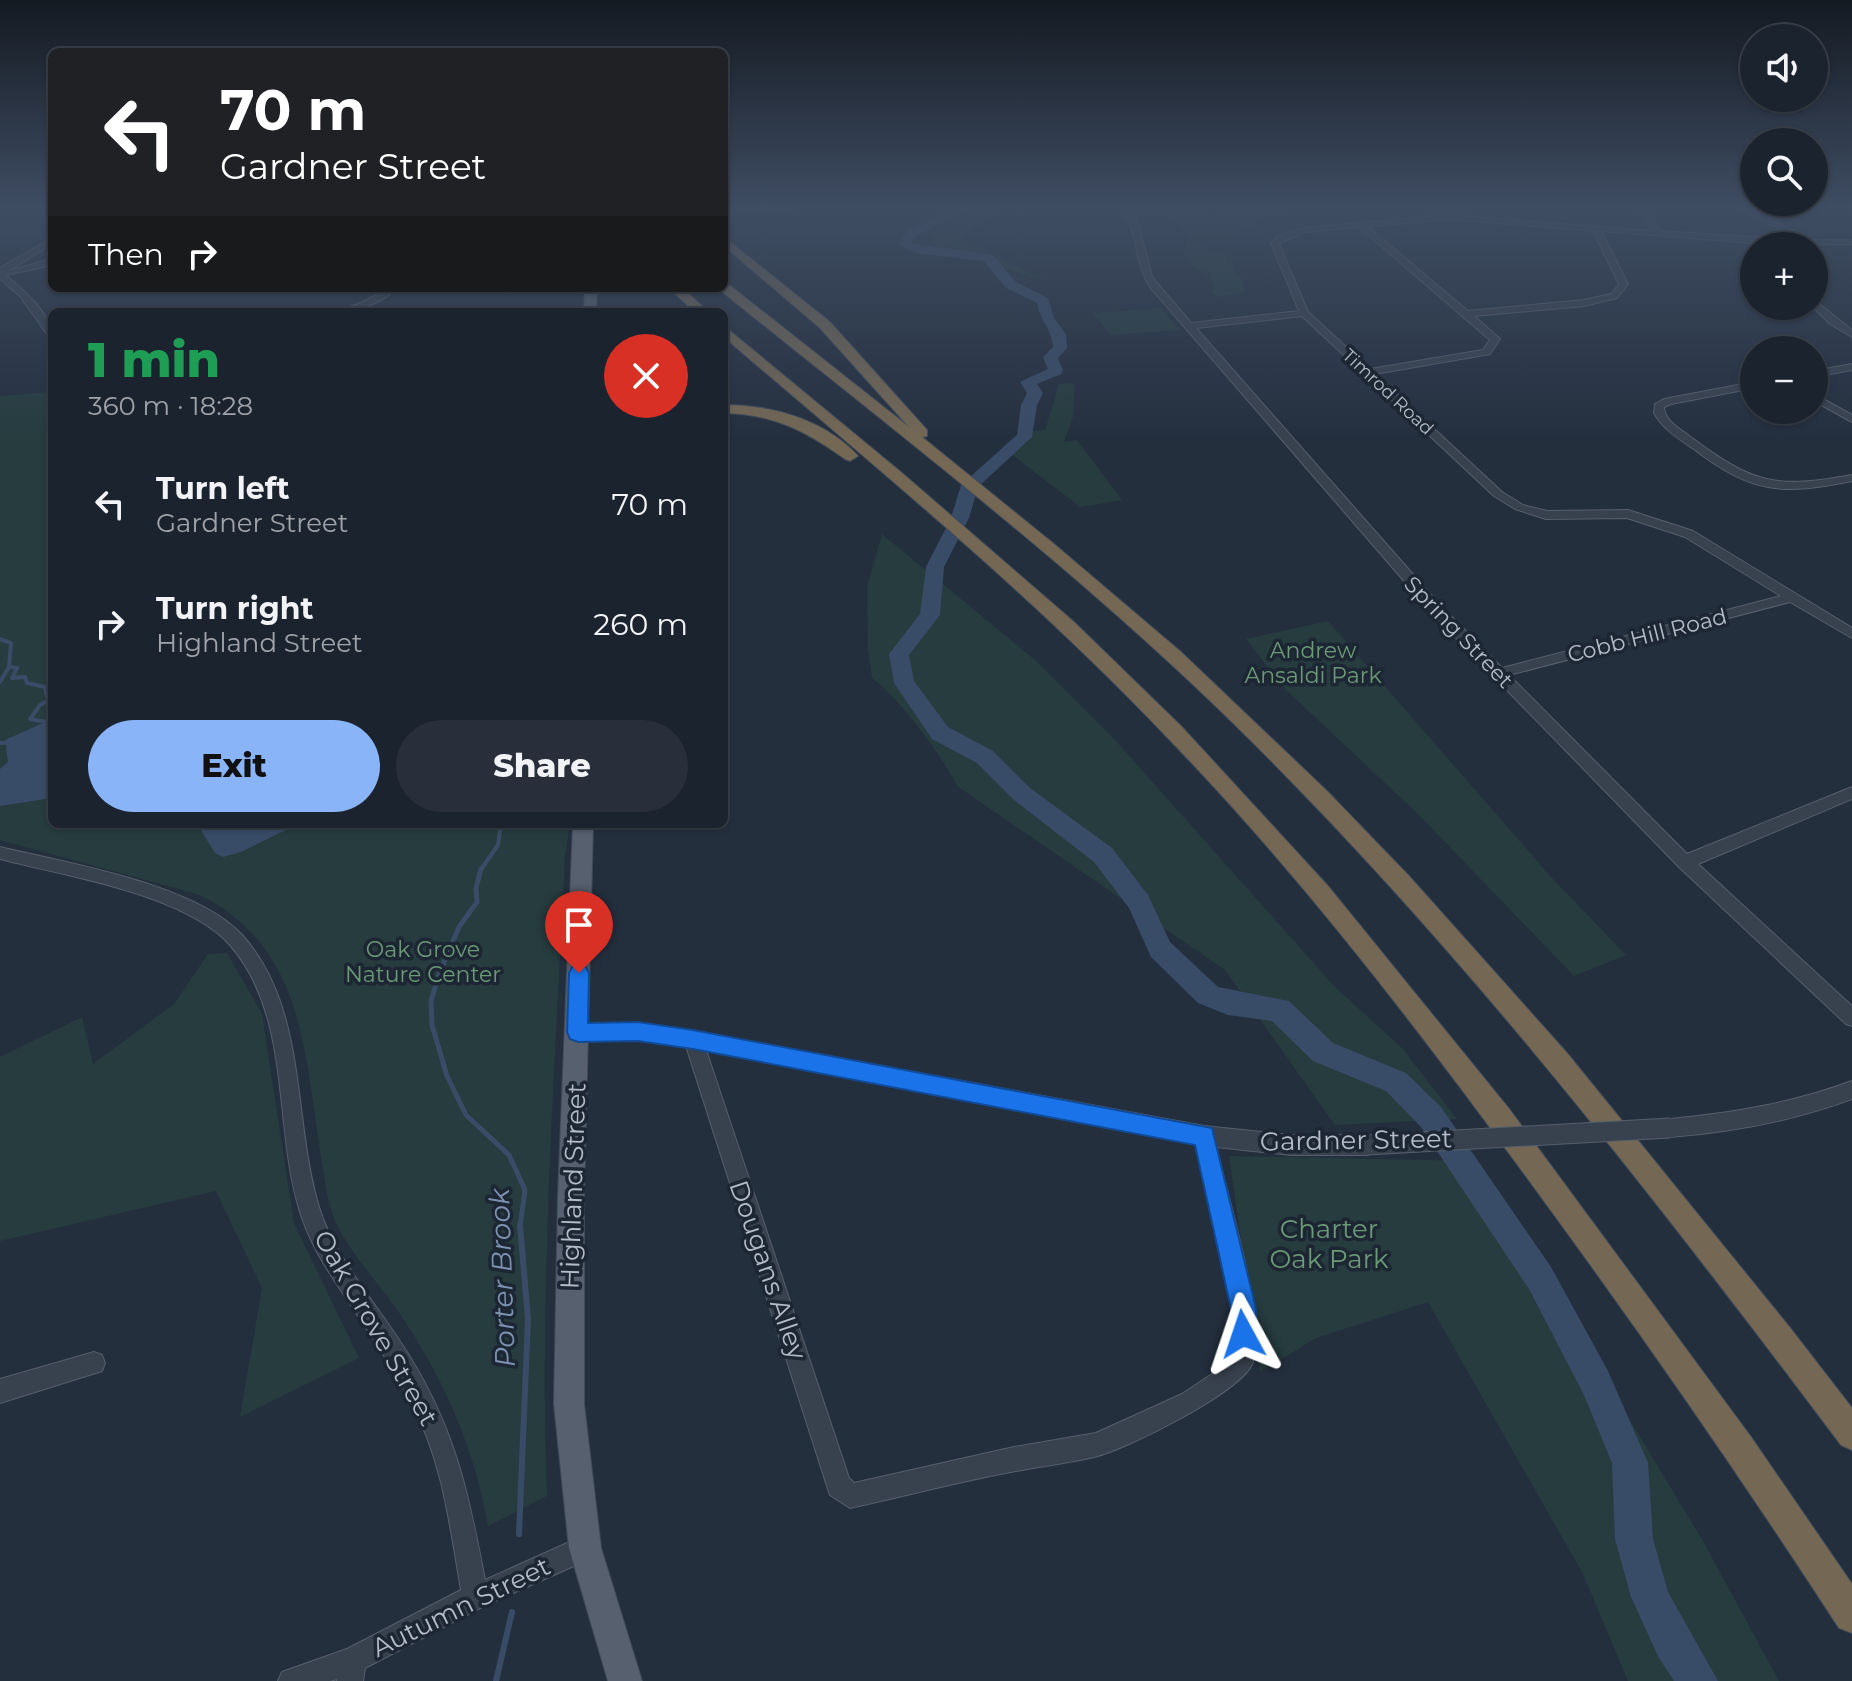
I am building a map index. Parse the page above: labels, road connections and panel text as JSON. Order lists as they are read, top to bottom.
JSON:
{
  "streets": {
    "main road": ["Highland Street"],
    "street": [
      "Timrod Road",
      "Spring Street",
      "Cobb Hill Road",
      "Gardner Street",
      "Dougans Alley",
      "Oak Grove Street",
      "Autumn Street"
    ]
  },
  "crossings": [
    ["Timrod Road", "Cobb Hill Road"],
    ["Spring Street", "Cobb Hill Road"],
    ["Gardner Street", "Highland Street"],
    ["Gardner Street", "Dougans Alley"],
    ["Highland Street", "Autumn Street"],
    ["Oak Grove Street", "Autumn Street"]
  ],
  "water": ["Porter Brook"],
  "parks": ["Andrew Ansaldi Park", "Oak Grove Nature Center", "Charter Oak Park"],
  "page": {
    "map_buttons": ["+", "−"],
    "turn": ["70 m", "Gardner Street"],
    "then": "Then",
    "heading": ["1 min", "360 m · 18:28"],
    "list": [
      {
        "name": "Turn left",
        "note": "Gardner Street",
        "value": "70 m"
      },
      {
        "name": "Turn right",
        "note": "Highland Street",
        "value": "260 m"
      }
    ],
    "buttons": ["Exit", "Share"]
  }
}
